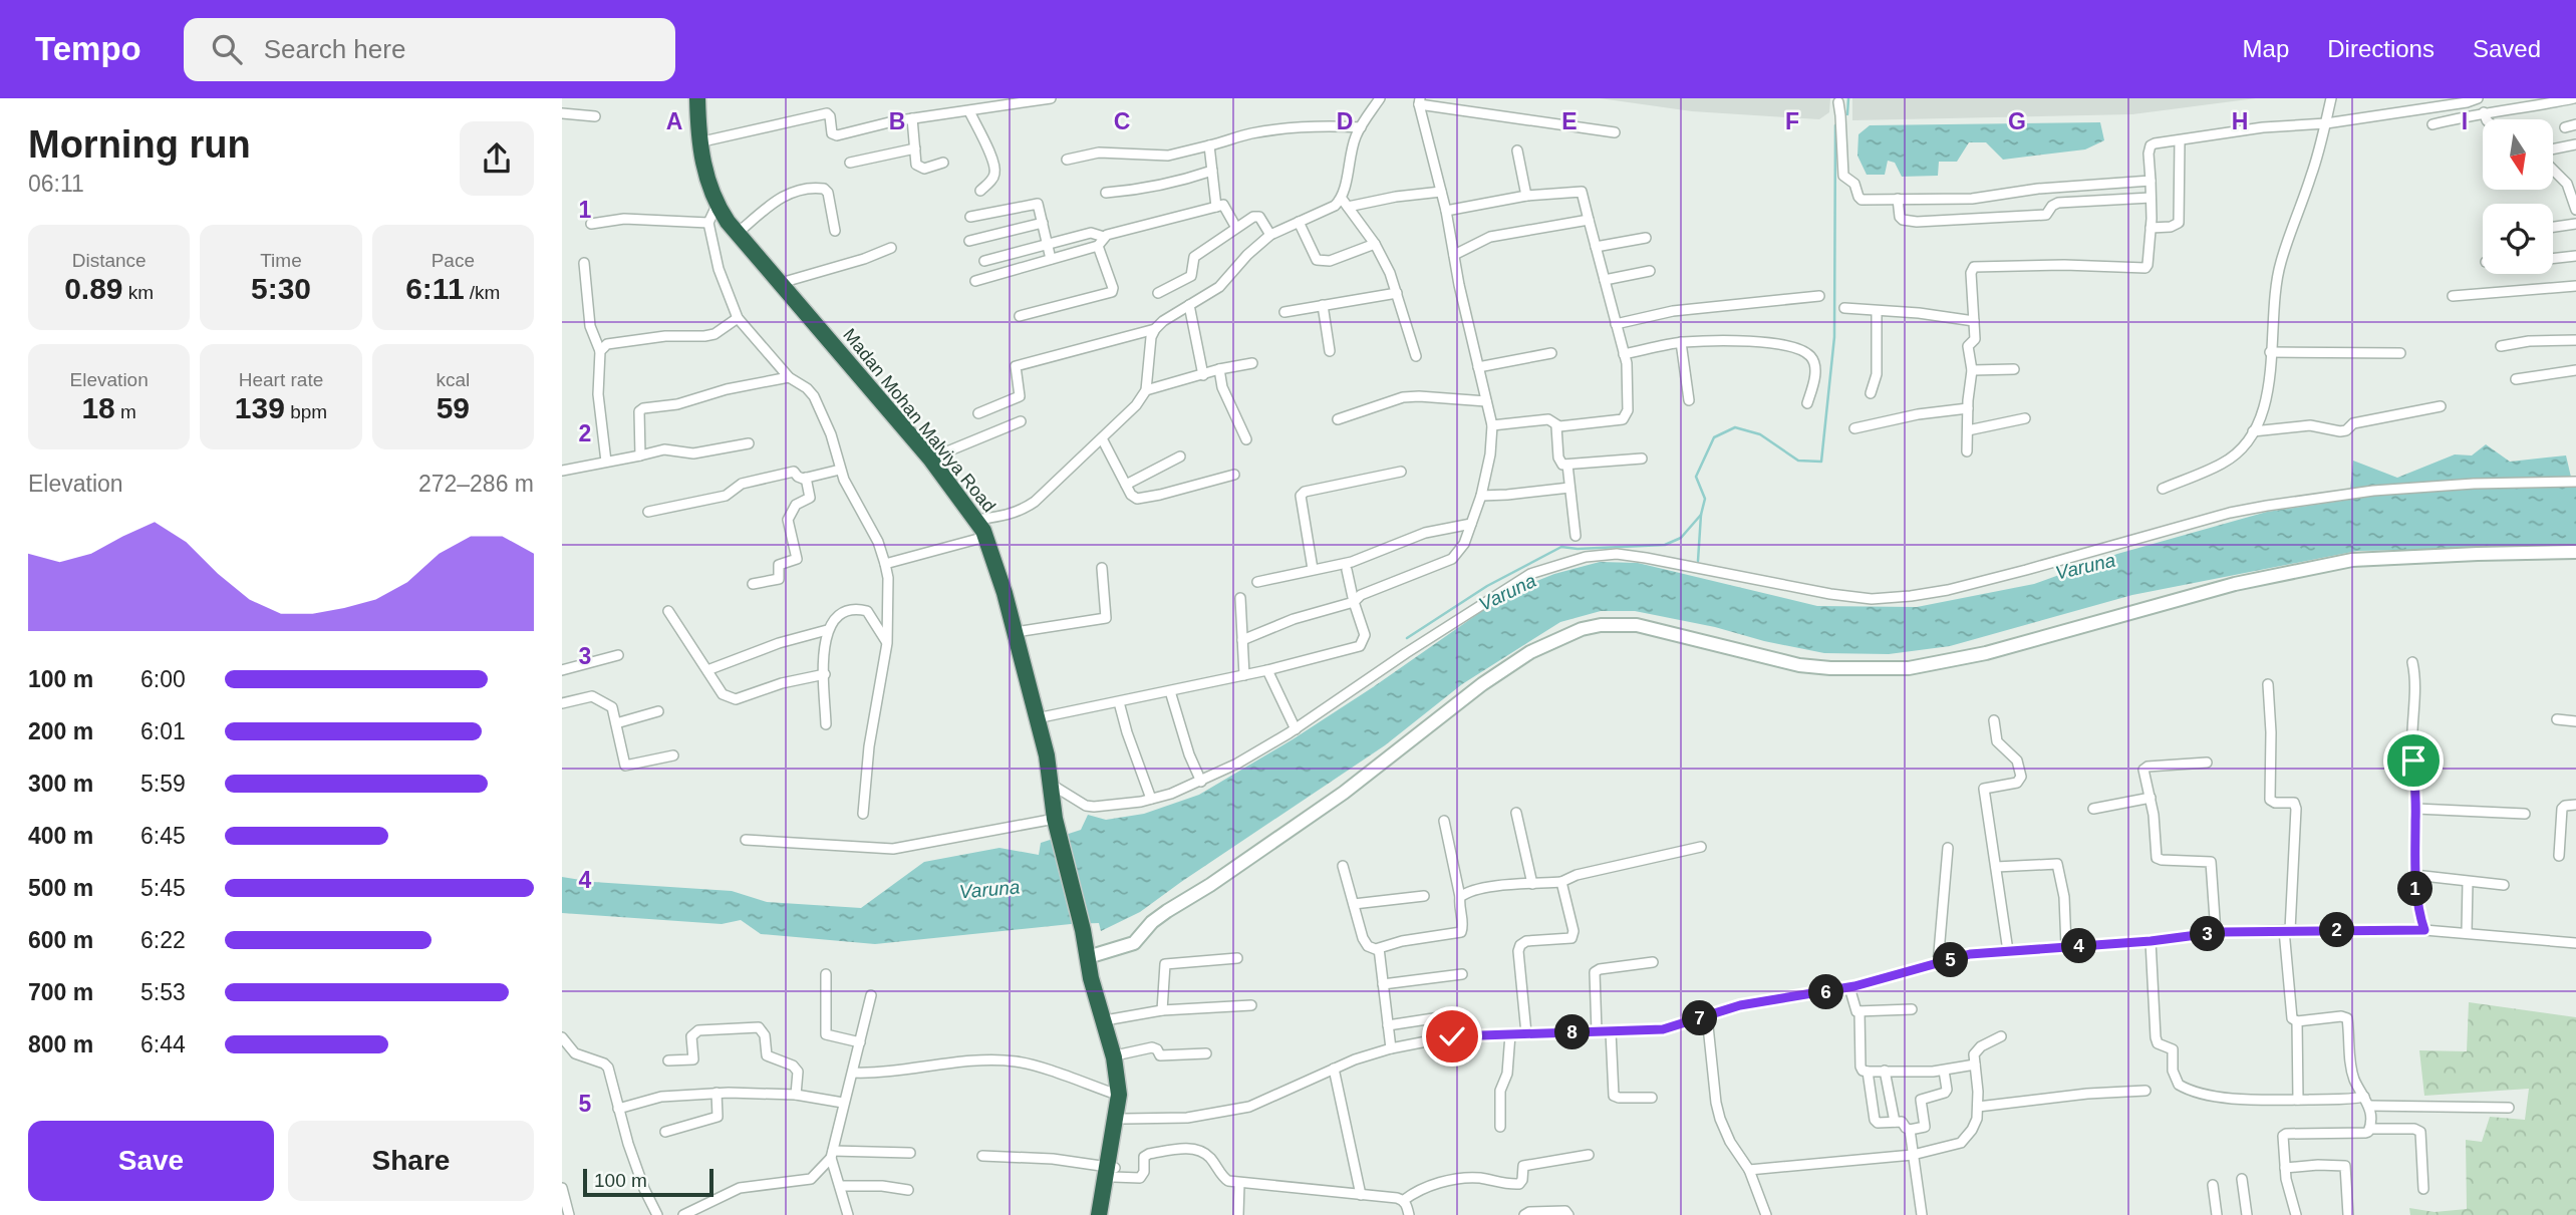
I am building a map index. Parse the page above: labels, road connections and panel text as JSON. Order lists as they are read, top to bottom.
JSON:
{
  "streets": {
    "highway": ["Madan Mohan Malviya Road"]
  },
  "water": ["Varuna"],
  "scale_bar": "100 m",
  "north": "bottom",
  "page": {
    "header": "Tempo",
    "search": "Search here",
    "nav": ["Map", "Directions", "Saved"],
    "heading": ["Morning run", "06:11"],
    "stats": [
      ["Distance", "0.89 km"],
      ["Time", "5:30"],
      ["Pace", "6:11 /km"],
      ["Elevation", "18 m"],
      ["Heart rate", "139 bpm"],
      ["kcal", "59"]
    ],
    "chart": ["Elevation", "272–286 m"],
    "list": [
      {
        "name": "100 m",
        "note": "6:00"
      },
      {
        "name": "200 m",
        "note": "6:01"
      },
      {
        "name": "300 m",
        "note": "5:59"
      },
      {
        "name": "400 m",
        "note": "6:45"
      },
      {
        "name": "500 m",
        "note": "5:45"
      },
      {
        "name": "600 m",
        "note": "6:22"
      },
      {
        "name": "700 m",
        "note": "5:53"
      },
      {
        "name": "800 m",
        "note": "6:44"
      }
    ],
    "pins": [
      "1",
      "2",
      "3",
      "4",
      "5",
      "6",
      "7",
      "8"
    ],
    "buttons": ["Save", "Share"],
    "scale": "100 m"
  },
  "grid": {
    "columns": [
      "A",
      "B",
      "C",
      "D",
      "E",
      "F",
      "G",
      "H",
      "I"
    ],
    "rows": [
      "1",
      "2",
      "3",
      "4",
      "5"
    ]
  }
}
